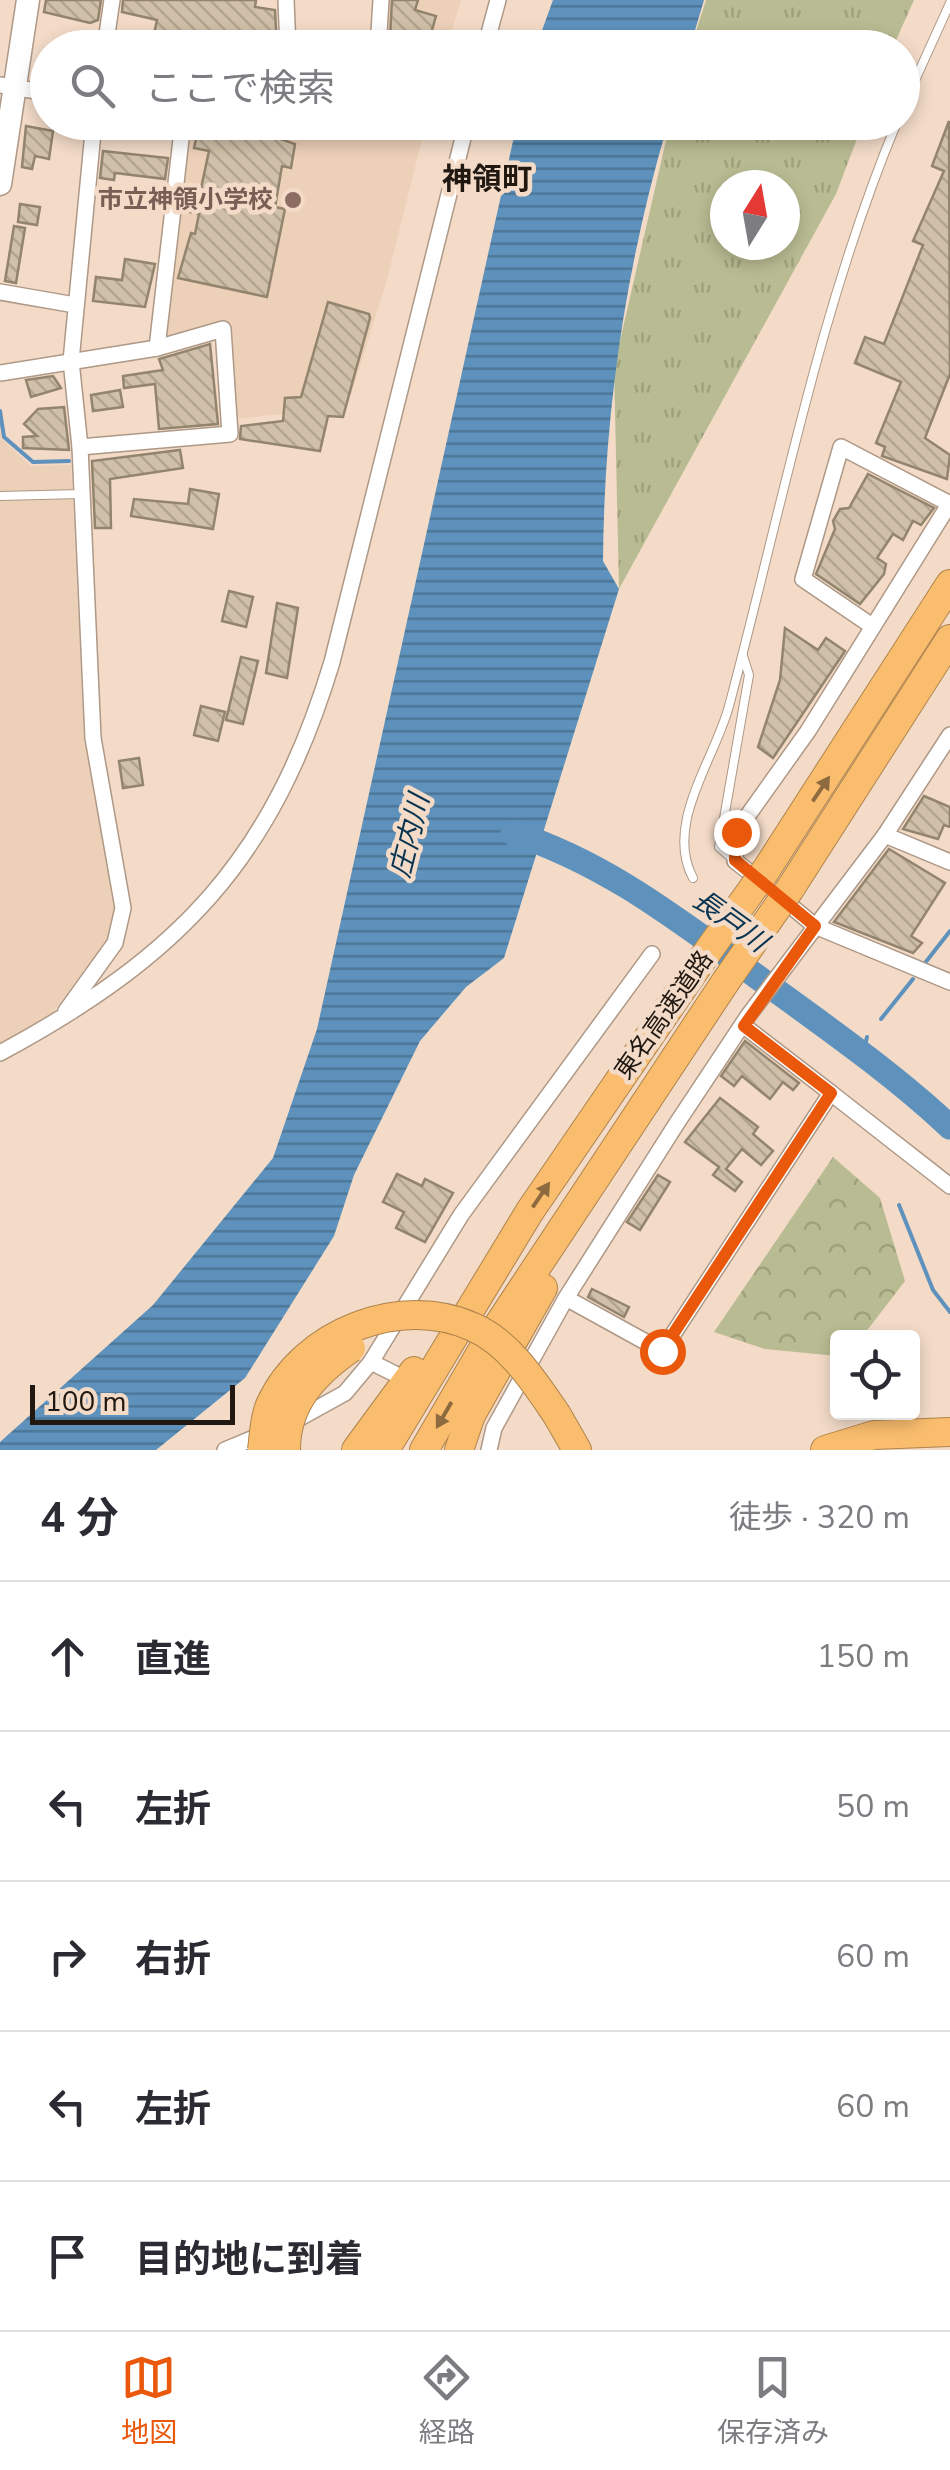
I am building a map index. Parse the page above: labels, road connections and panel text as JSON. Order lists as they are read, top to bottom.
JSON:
{
  "streets": {
    "highway": ["東名高速道路"]
  },
  "districts": ["神領町"],
  "water": ["庄内川", "長戸川"],
  "places": ["市立神領小学校"],
  "scale_bar": "100 m",
  "north": "top",
  "page": {
    "search": "ここで検索",
    "scale": "100 m",
    "heading": ["4 分", "徒歩 · 320 m"],
    "list": [
      ["直進", "150 m"],
      ["左折", "50 m"],
      ["右折", "60 m"],
      ["左折", "60 m"],
      "目的地に到着"
    ],
    "nav": ["地図", "経路", "保存済み"]
  }
}
